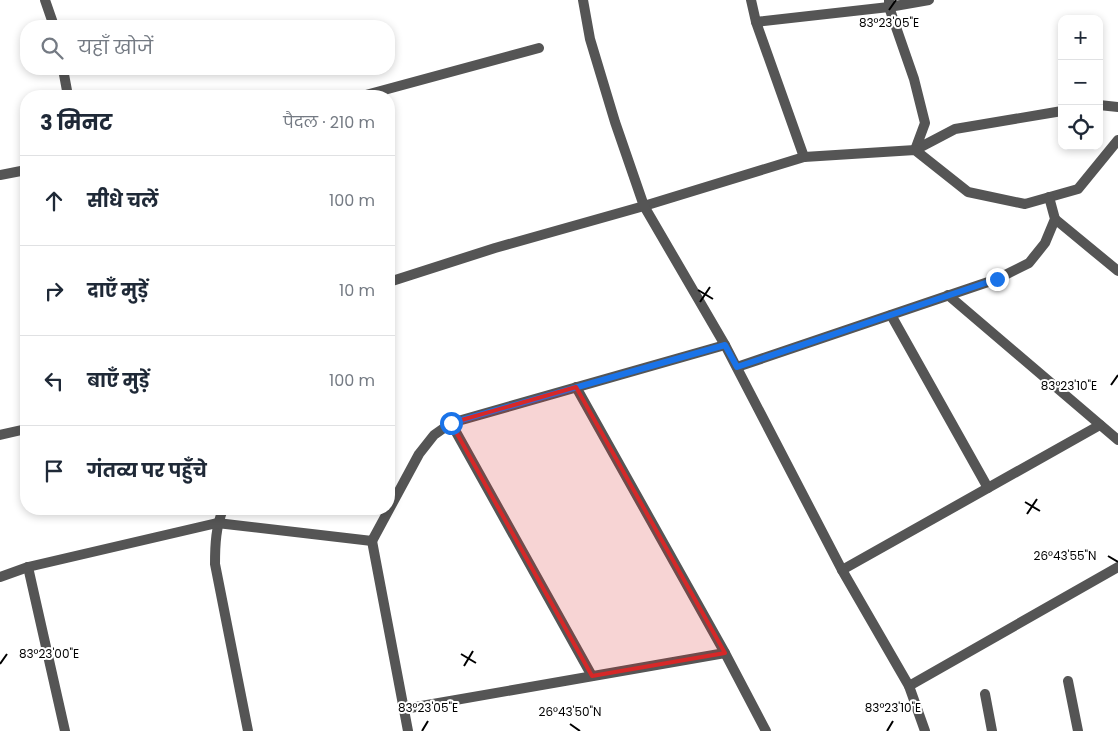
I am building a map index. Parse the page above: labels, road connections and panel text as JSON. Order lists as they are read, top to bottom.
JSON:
{
  "page": {
    "map_buttons": ["+", "−"],
    "search": "यहाँ खोजें",
    "heading": ["3 मिनट", "पैदल · 210 m"],
    "list": [
      ["सीधे चलें", "100 m"],
      ["दाएँ मुड़ें", "10 m"],
      ["बाएँ मुड़ें", "100 m"],
      "गंतव्य पर पहुँचे"
    ]
  },
  "coordinates": [
    "83°23'05\"E",
    "83°23'10\"E",
    "26°43'55\"N",
    "83°23'00\"E",
    "26°43'50\"N"
  ]
}
